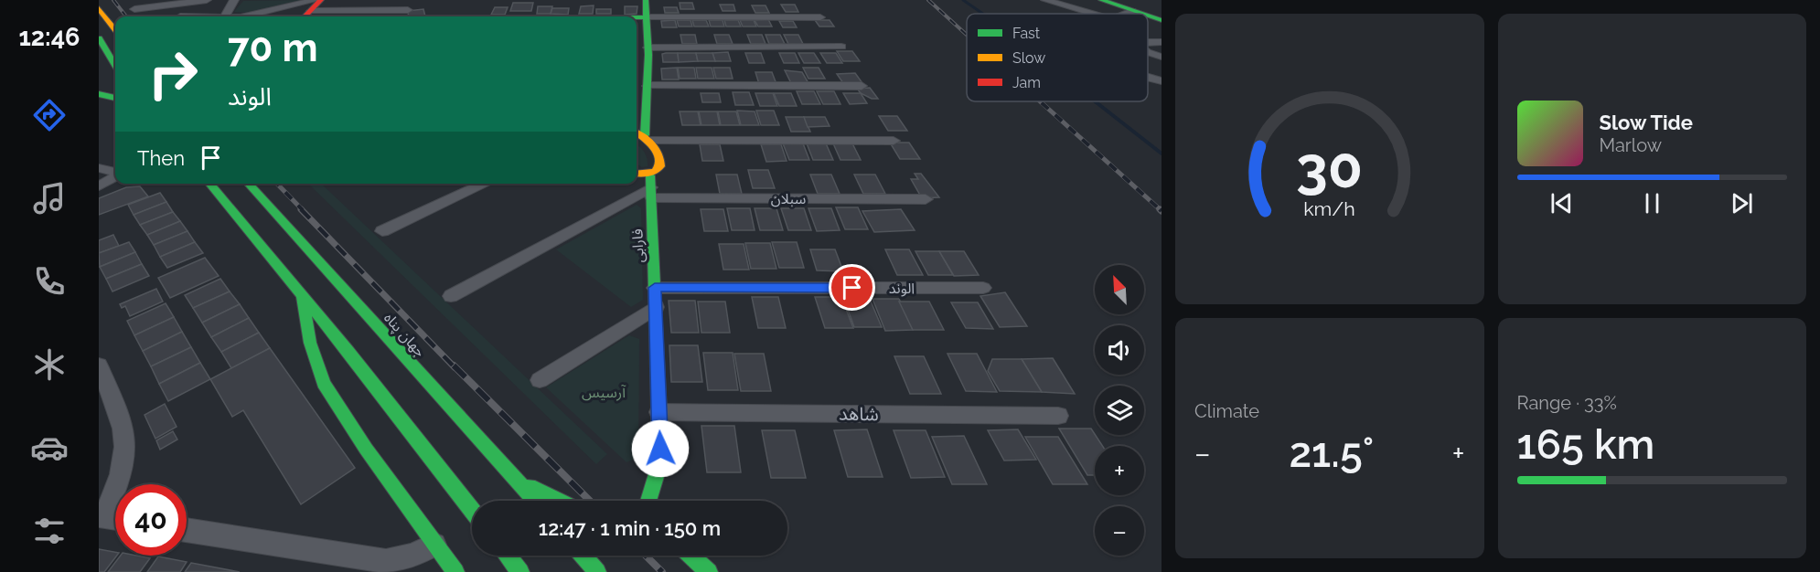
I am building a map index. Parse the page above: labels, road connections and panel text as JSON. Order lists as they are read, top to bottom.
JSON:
{
  "streets": {
    "street": [
      "سبلان",
      "فارابی",
      "الوند",
      "جهان پناه",
      "شاهد"
    ]
  },
  "crossings": [
    ["سبلان", "فارابی"],
    ["فارابی", "الوند"],
    ["فارابی", "شاهد"]
  ],
  "parks": ["آرسیس"],
  "legend": ["Fast", "Slow", "Jam"],
  "north": "top left",
  "page": {
    "tabs": "12:46",
    "turn": ["70 m", "الوند"],
    "song": ["Slow Tide", "Marlow"],
    "then": "Then",
    "map_buttons": ["+", "−"],
    "tile": [
      "Climate",
      ["Range · 33%", "165 km"]
    ],
    "heat": ["−", "21.5°", "+"],
    "limit": "40",
    "trip": "12:47 · 1 min · 150 m",
    "gauge": ["30", "km/h"]
  }
}
